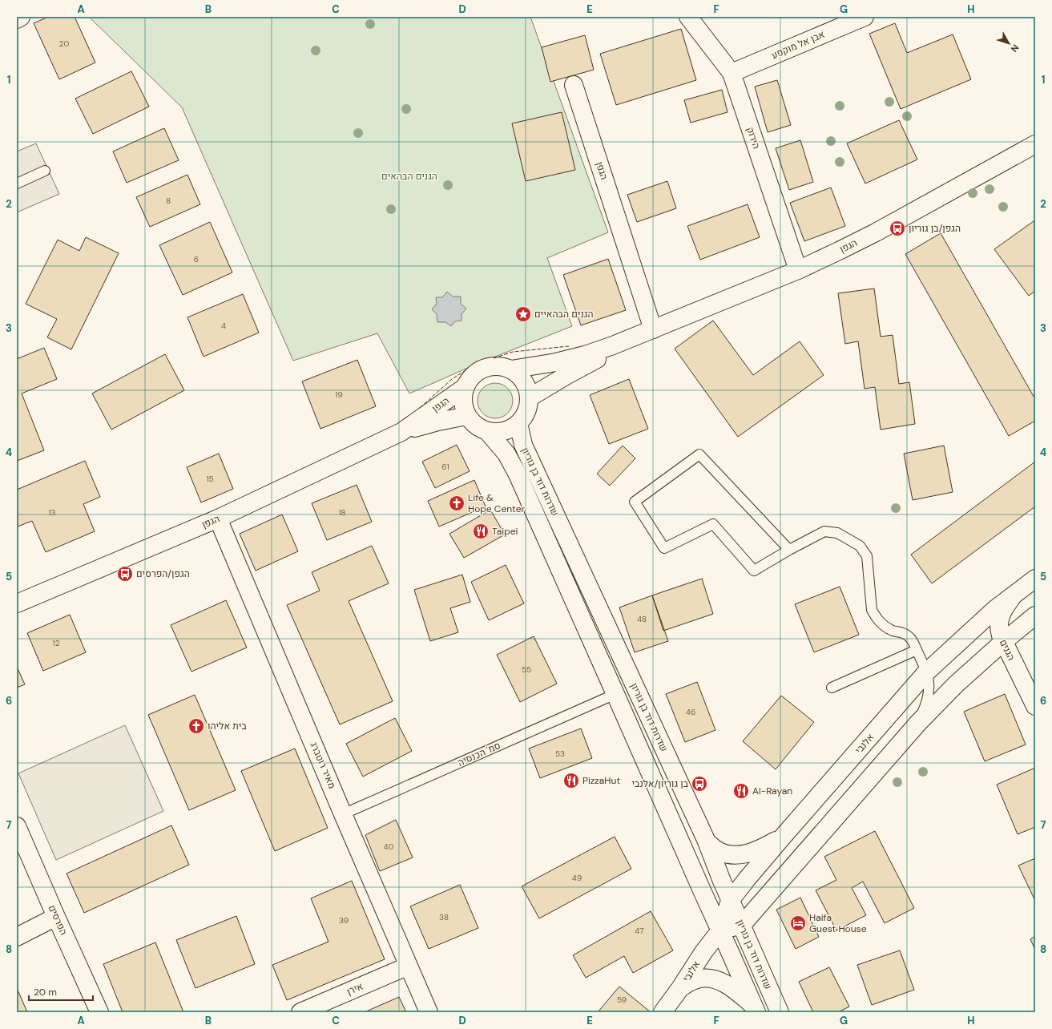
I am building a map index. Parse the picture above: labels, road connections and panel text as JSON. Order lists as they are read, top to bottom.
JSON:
{
  "streets": {
    "street": [
      "אבן אל מוקפע",
      "הירוק",
      "הגפן",
      "שדרות דוד בן גוריון",
      "הגנים",
      "אלנבי",
      "מאיר רוטברג",
      "הפרסים",
      "אירן"
    ],
    "lane": ["סמ' הכנסיה"]
  },
  "crossings": [
    ["אבן אל מוקפע", "הירוק"],
    ["הירוק", "הגפן"],
    ["הגפן", "שדרות דוד בן גוריון"],
    ["הגפן", "מאיר רוטברג"],
    ["שדרות דוד בן גוריון", "אלנבי"],
    ["שדרות דוד בן גוריון", "סמ' הכנסיה"],
    ["הגנים", "אלנבי"],
    ["סמ' הכנסיה", "מאיר רוטברג"],
    ["מאיר רוטברג", "אירן"]
  ],
  "parks": ["הגנים הבהאים"],
  "places": {
    "bus stop": ["הגפן/בן גוריון", "הגפן/הפרסים", "בן גוריון/אלנבי"],
    "place": ["הגנים הבהאיים"],
    "church": ["Life & Hope Center", "בית אליהו"],
    "restaurant": ["Taipei", "PizzaHut", "Al-Rayan"],
    "hotel": ["Haifa Guest House"]
  },
  "house_numbers": [
    "20",
    "8",
    "6",
    "4",
    "19",
    "61",
    "15",
    "13",
    "18",
    "48",
    "12",
    "55",
    "46",
    "53",
    "40",
    "49",
    "38",
    "39",
    "47",
    "59"
  ],
  "scale_bar": "20 m",
  "north": "bottom right",
  "grid": {
    "columns": [
      "A",
      "B",
      "C",
      "D",
      "E",
      "F",
      "G",
      "H"
    ],
    "rows": [
      "1",
      "2",
      "3",
      "4",
      "5",
      "6",
      "7",
      "8"
    ]
  }
}
